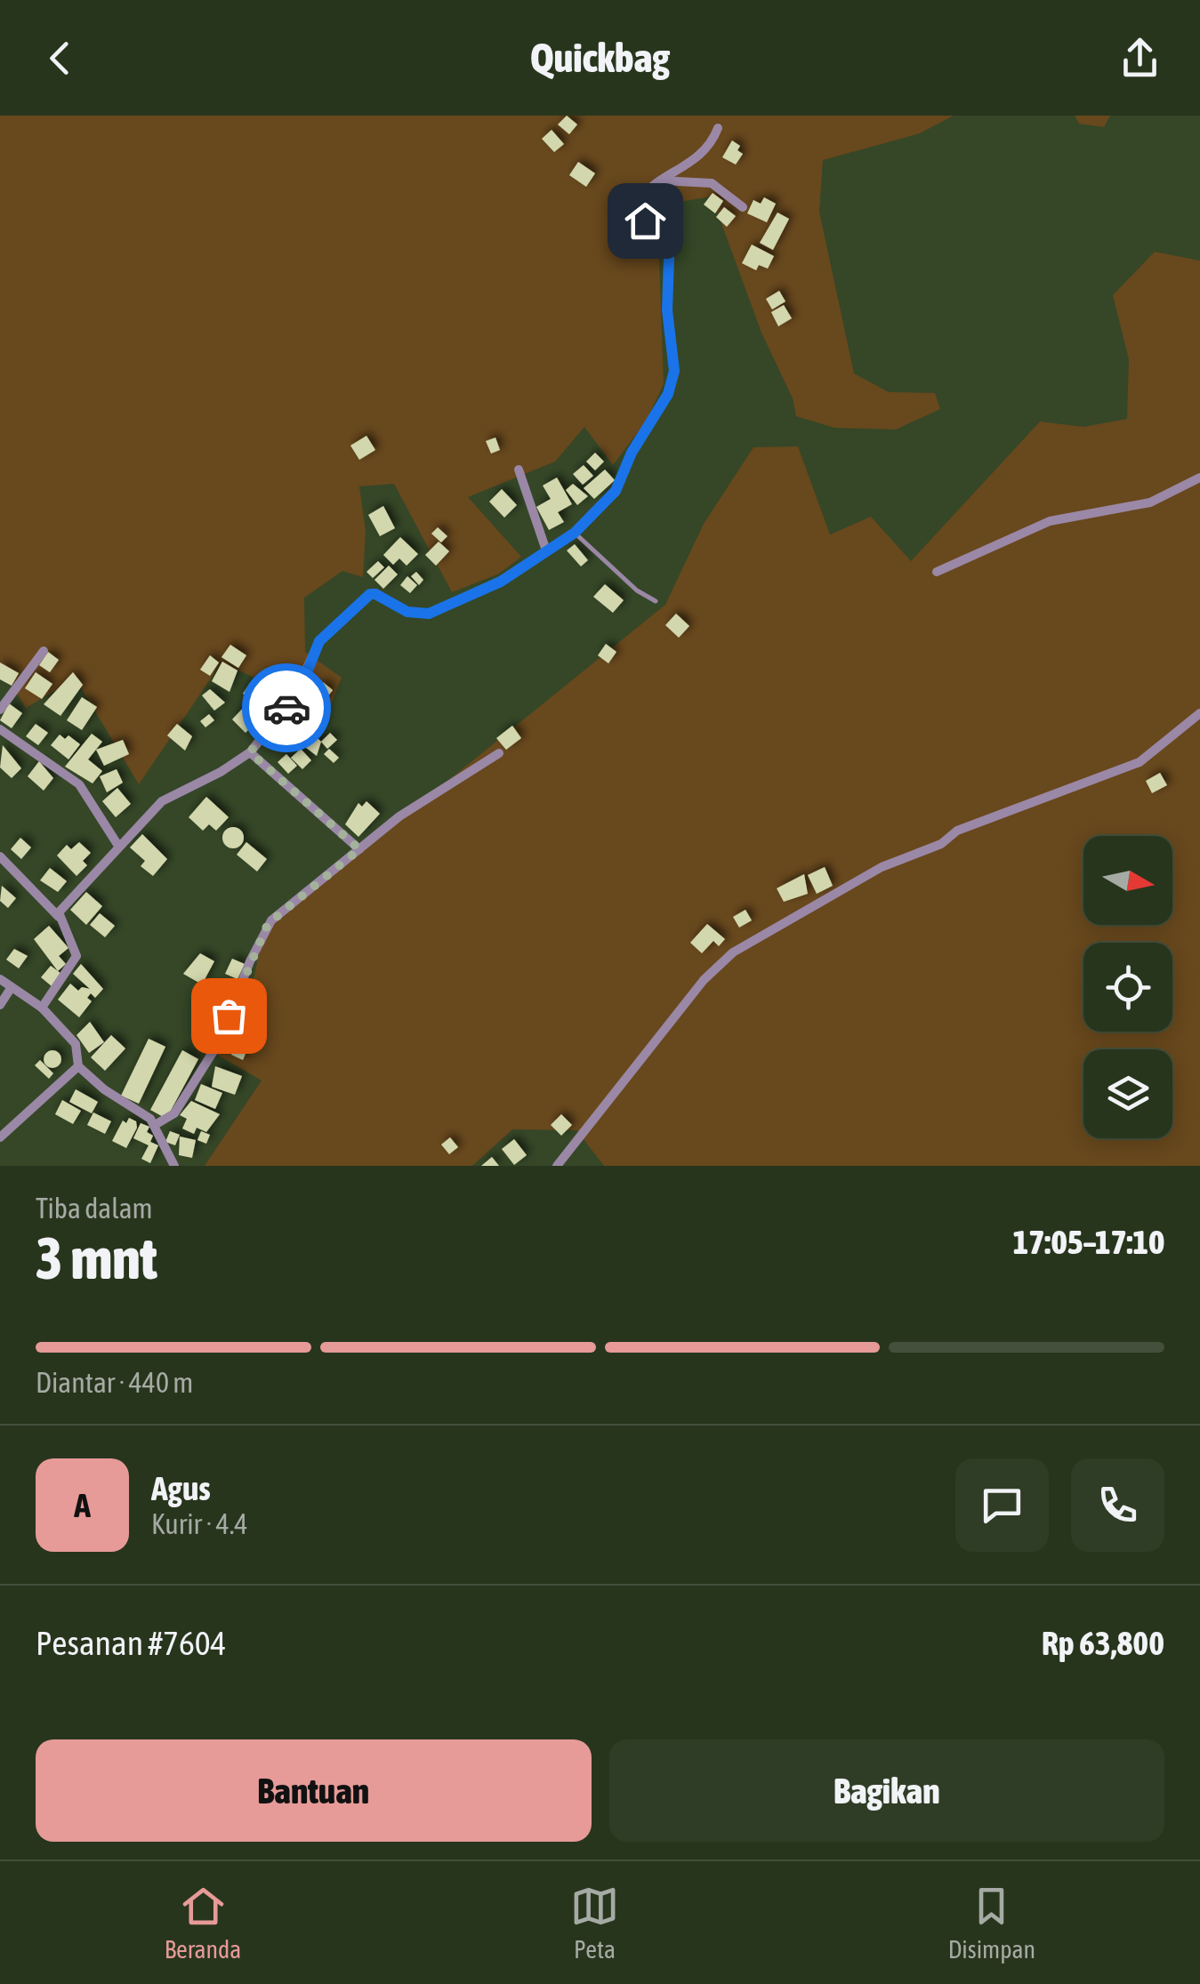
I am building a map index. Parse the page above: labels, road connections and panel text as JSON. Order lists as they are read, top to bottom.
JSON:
{
  "north": "right",
  "page": {
    "header": "Quickbag",
    "heading": ["3 mnt", "Tiba dalam", "17:05–17:10"],
    "panel": [
      "Agus",
      "Kurir · 4.4",
      "Pesanan #7604",
      "Rp 63,800"
    ],
    "bar": "Diantar · 440 m",
    "round": "A",
    "buttons": ["Bantuan", "Bagikan"],
    "tabs": ["Beranda", "Peta", "Disimpan"]
  }
}
